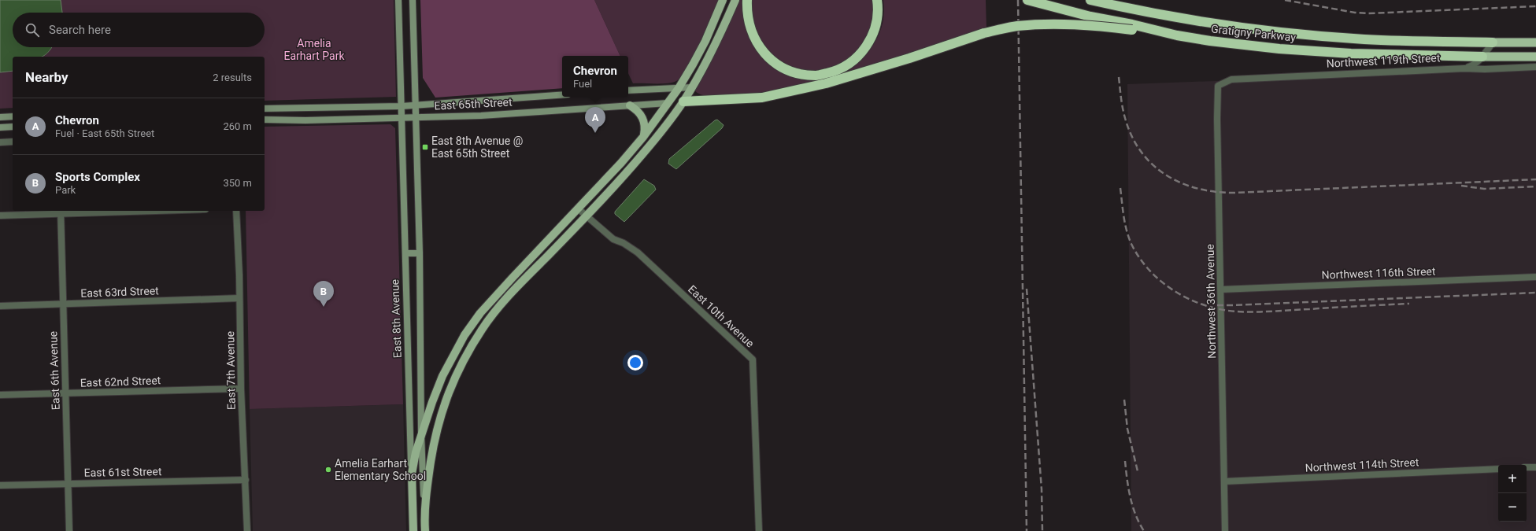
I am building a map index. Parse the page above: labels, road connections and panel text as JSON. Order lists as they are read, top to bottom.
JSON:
{
  "streets": {
    "highway": ["Gratigny Parkway"],
    "main road": ["East 65th Street", "East 8th Avenue"],
    "street": [
      "Northwest 119th Street",
      "Northwest 116th Street",
      "East 63rd Street",
      "Northwest 36th Avenue",
      "East 10th Avenue",
      "East 6th Avenue",
      "East 7th Avenue",
      "East 62nd Street",
      "Northwest 114th Street",
      "East 61st Street"
    ]
  },
  "crossings": [
    ["Northwest 119th Street", "Northwest 36th Avenue"],
    ["East 65th Street", "East 8th Avenue"],
    ["Northwest 116th Street", "Northwest 36th Avenue"],
    ["East 63rd Street", "East 6th Avenue"],
    ["East 63rd Street", "East 7th Avenue"],
    ["Northwest 36th Avenue", "Northwest 114th Street"],
    ["East 6th Avenue", "East 62nd Street"],
    ["East 6th Avenue", "East 61st Street"],
    ["East 7th Avenue", "East 62nd Street"],
    ["East 7th Avenue", "East 61st Street"]
  ],
  "parks": ["Amelia Earhart Park"],
  "places": {
    "transit": ["East 8th Avenue @ East 65th Street"],
    "other": ["Amelia Earhart Elementary School"]
  },
  "page": {
    "search": "Search here",
    "popup": ["Chevron", "Fuel"],
    "heading": ["Nearby", "2 results"],
    "list": [
      {
        "mark": "A",
        "name": "Chevron",
        "note": "Fuel · East 65th Street",
        "value": "260 m"
      },
      {
        "mark": "B",
        "name": "Sports Complex",
        "note": "Park",
        "value": "350 m"
      }
    ],
    "pins": ["A", "B"],
    "map_buttons": ["+", "−"]
  }
}
